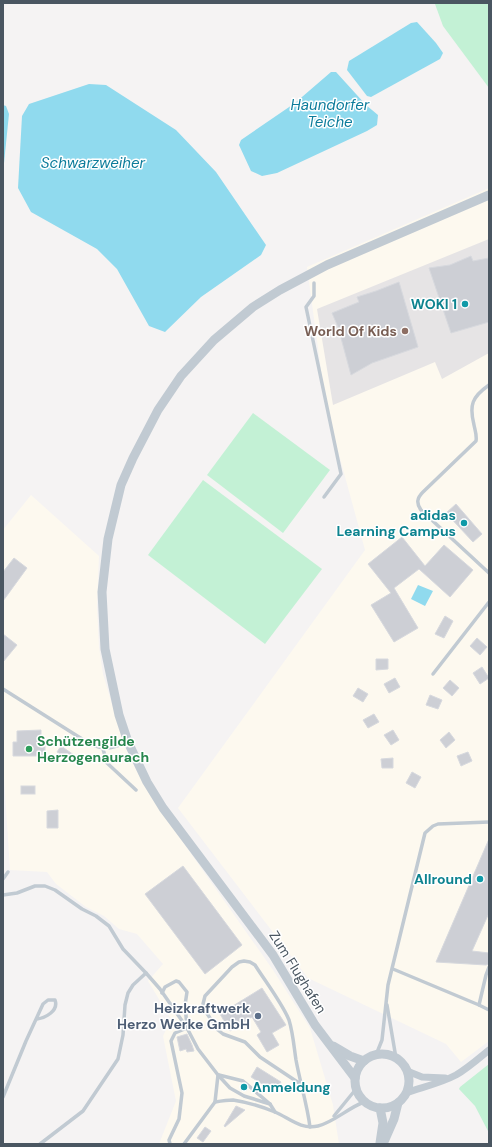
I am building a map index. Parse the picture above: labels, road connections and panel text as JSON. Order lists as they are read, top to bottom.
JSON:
{
  "streets": {
    "street": ["Zum Flughafen"]
  },
  "water": ["Haundorfer Teiche", "Schwarzweiher"],
  "places": [
    "WOKI 1",
    "World Of Kids",
    "adidas Learning Campus",
    "Schützengilde Herzogenaurach",
    "Allround",
    "Heizkraftwerk Herzo Werke GmbH",
    "Anmeldung"
  ]
}
